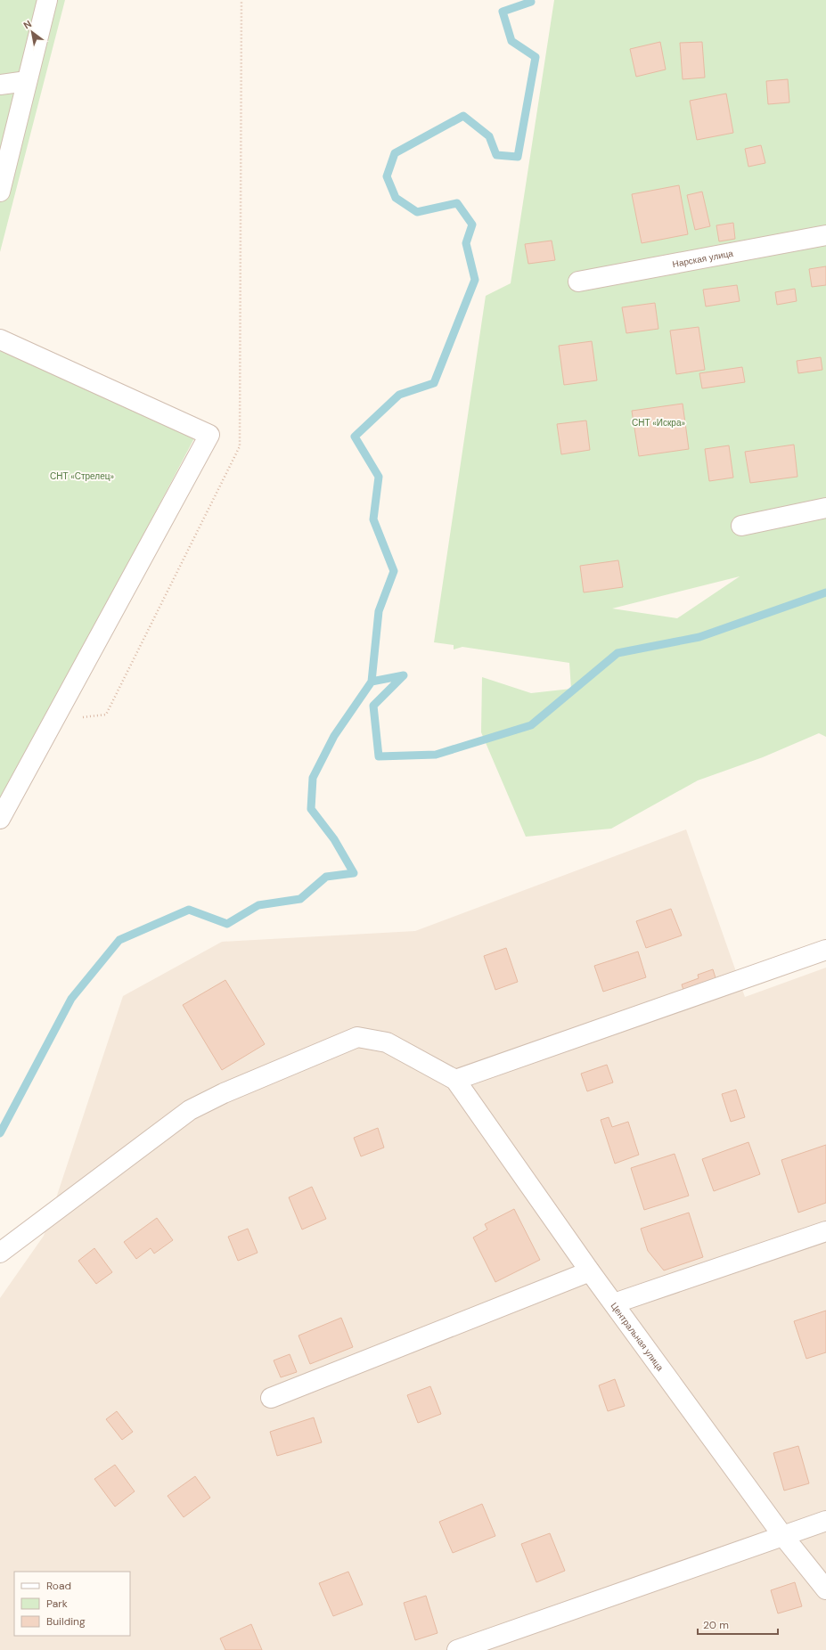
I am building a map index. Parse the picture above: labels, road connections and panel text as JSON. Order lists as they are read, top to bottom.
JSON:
{
  "streets": {
    "street": ["Нарская улица", "Центральная улица"]
  },
  "parks": ["СНТ «Искра»", "СНТ «Стрелец»"],
  "legend": ["Road", "Park", "Building"],
  "scale_bar": "20 m",
  "north": "top left"
}
